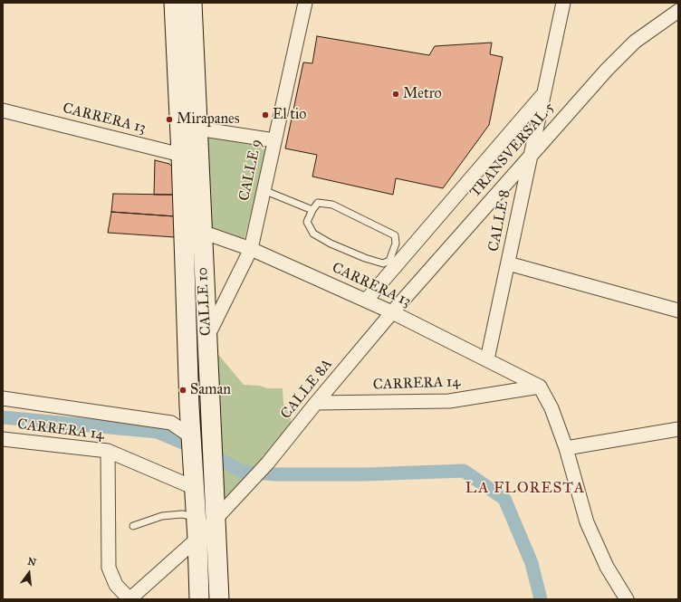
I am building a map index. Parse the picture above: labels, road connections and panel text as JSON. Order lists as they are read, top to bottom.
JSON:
{
  "streets": {
    "main road": ["CALLE 10"],
    "street": [
      "CARRERA 13",
      "TRANSVERSAL 5",
      "CALLE 9",
      "CALLE 8",
      "CARRERA 14",
      "CALLE 8A"
    ]
  },
  "crossings": [
    ["CARRERA 13", "TRANSVERSAL 5"],
    ["CARRERA 13", "CALLE 9"],
    ["CARRERA 13", "CALLE 8"],
    ["CARRERA 13", "CALLE 10"],
    ["CARRERA 13", "CARRERA 14"],
    ["CARRERA 13", "CALLE 8A"],
    ["TRANSVERSAL 5", "CALLE 8"],
    ["TRANSVERSAL 5", "CALLE 8A"],
    ["CALLE 9", "CALLE 10"],
    ["CALLE 10", "CARRERA 14"],
    ["CALLE 10", "CALLE 8A"],
    ["CARRERA 14", "CALLE 8A"]
  ],
  "districts": ["LA FLORESTA"],
  "places": [
    "Metro",
    "El tio",
    "Mirapanes",
    "Saman"
  ],
  "north": "top"
}
